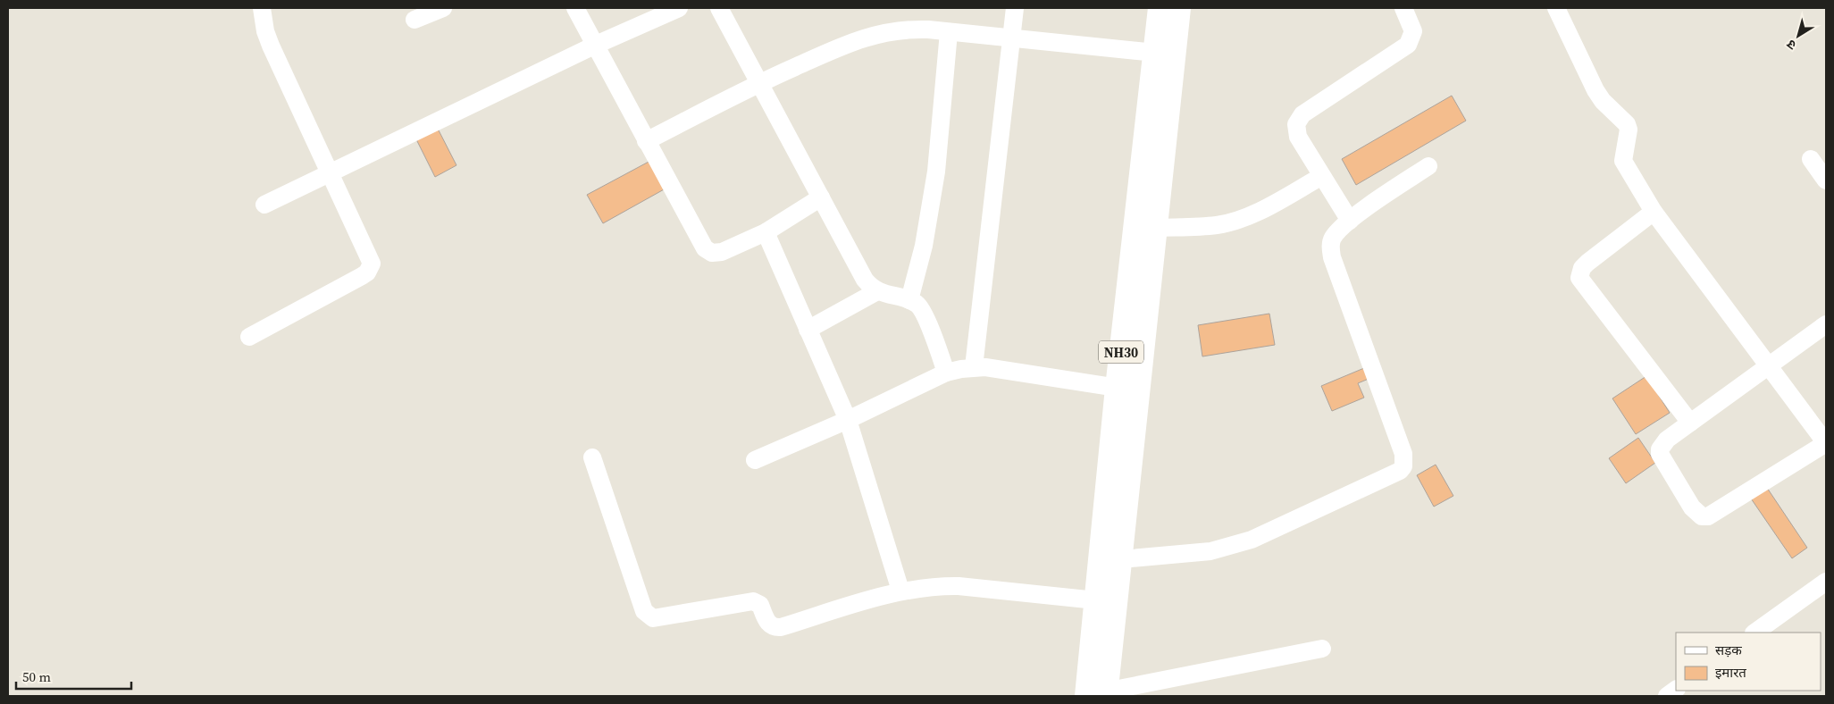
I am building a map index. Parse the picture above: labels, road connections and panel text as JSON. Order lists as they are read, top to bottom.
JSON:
{
  "streets": {
    "highway": ["NH30"]
  },
  "legend": ["सड़क", "इमारत"],
  "scale_bar": "50 m",
  "north": "bottom left"
}
